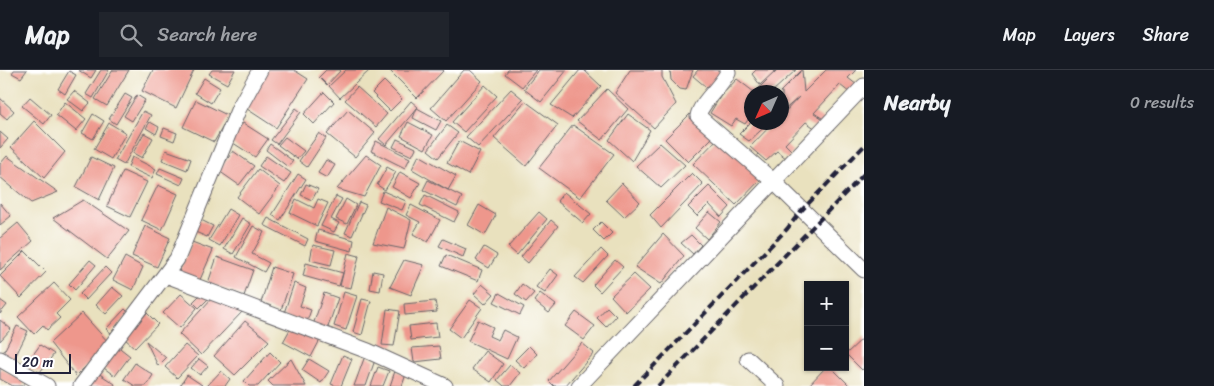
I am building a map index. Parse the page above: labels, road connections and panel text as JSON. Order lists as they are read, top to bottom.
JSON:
{
  "scale_bar": "20 m",
  "north": "bottom left",
  "page": {
    "header": "Map",
    "search": "Search here",
    "nav": ["Map", "Layers", "Share"],
    "heading": ["Nearby", "0 results"],
    "map_buttons": ["+", "−"],
    "scale": "20 m"
  }
}
